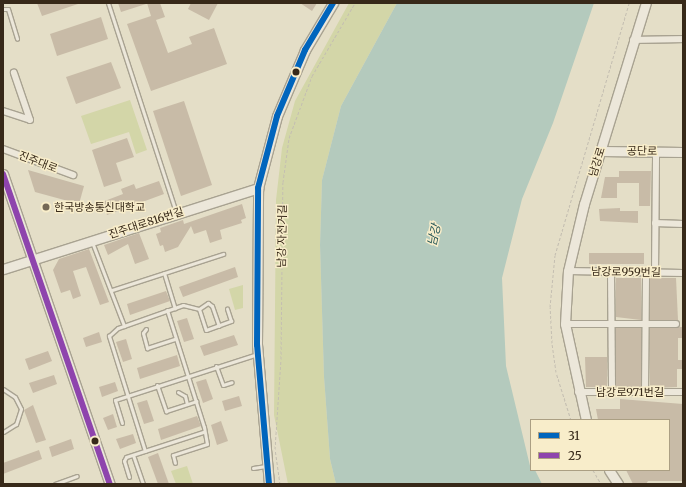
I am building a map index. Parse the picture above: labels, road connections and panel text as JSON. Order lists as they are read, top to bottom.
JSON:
{
  "streets": {
    "street": [
      "공단로",
      "진주대로",
      "남강로",
      "진주대로816번길",
      "남강로959번길",
      "남강로971번길"
    ],
    "path": ["남강 자전거길"]
  },
  "crossings": [
    ["공단로", "남강로"],
    ["남강로", "남강로959번길"],
    ["남강로", "남강로971번길"]
  ],
  "water": ["남강"],
  "places": ["한국방송통신대학교"],
  "lines": ["transit line 31", "transit line 25"],
  "legend": ["31", "25"]
}
